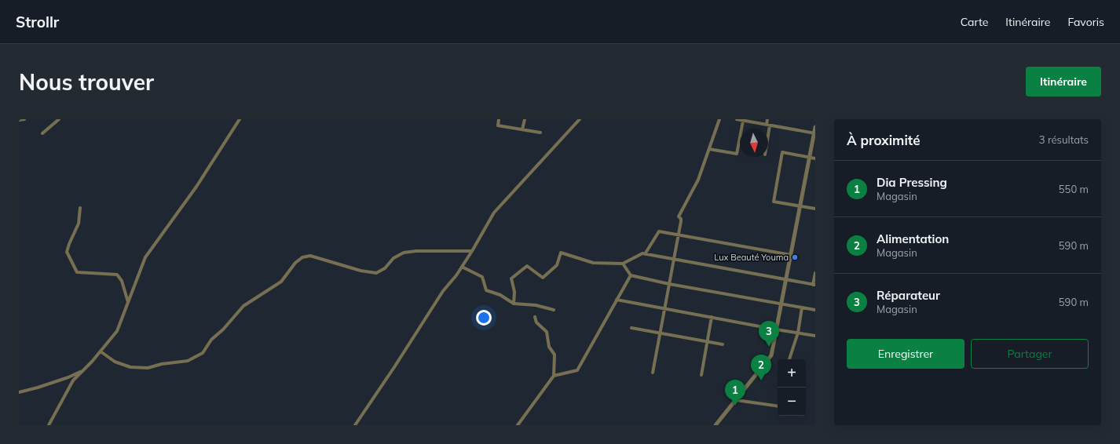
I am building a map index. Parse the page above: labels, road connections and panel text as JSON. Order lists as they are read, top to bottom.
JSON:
{
  "places": ["Lux Beauté Youma"],
  "north": "bottom",
  "page": {
    "header": "Strollr",
    "nav": ["Carte", "Itinéraire", "Favoris"],
    "buttons": [
      "Itinéraire",
      ["Enregistrer", "Partager"]
    ],
    "title": "Nous trouver",
    "heading": ["À proximité", "3 résultats"],
    "list": [
      {
        "mark": "1",
        "name": "Dia Pressing",
        "note": "Magasin",
        "value": "550 m"
      },
      {
        "mark": "2",
        "name": "Alimentation",
        "note": "Magasin",
        "value": "590 m"
      },
      {
        "mark": "3",
        "name": "Réparateur",
        "note": "Magasin",
        "value": "590 m"
      }
    ],
    "pins": ["3", "2", "1"],
    "map_buttons": ["+", "−"]
  }
}
